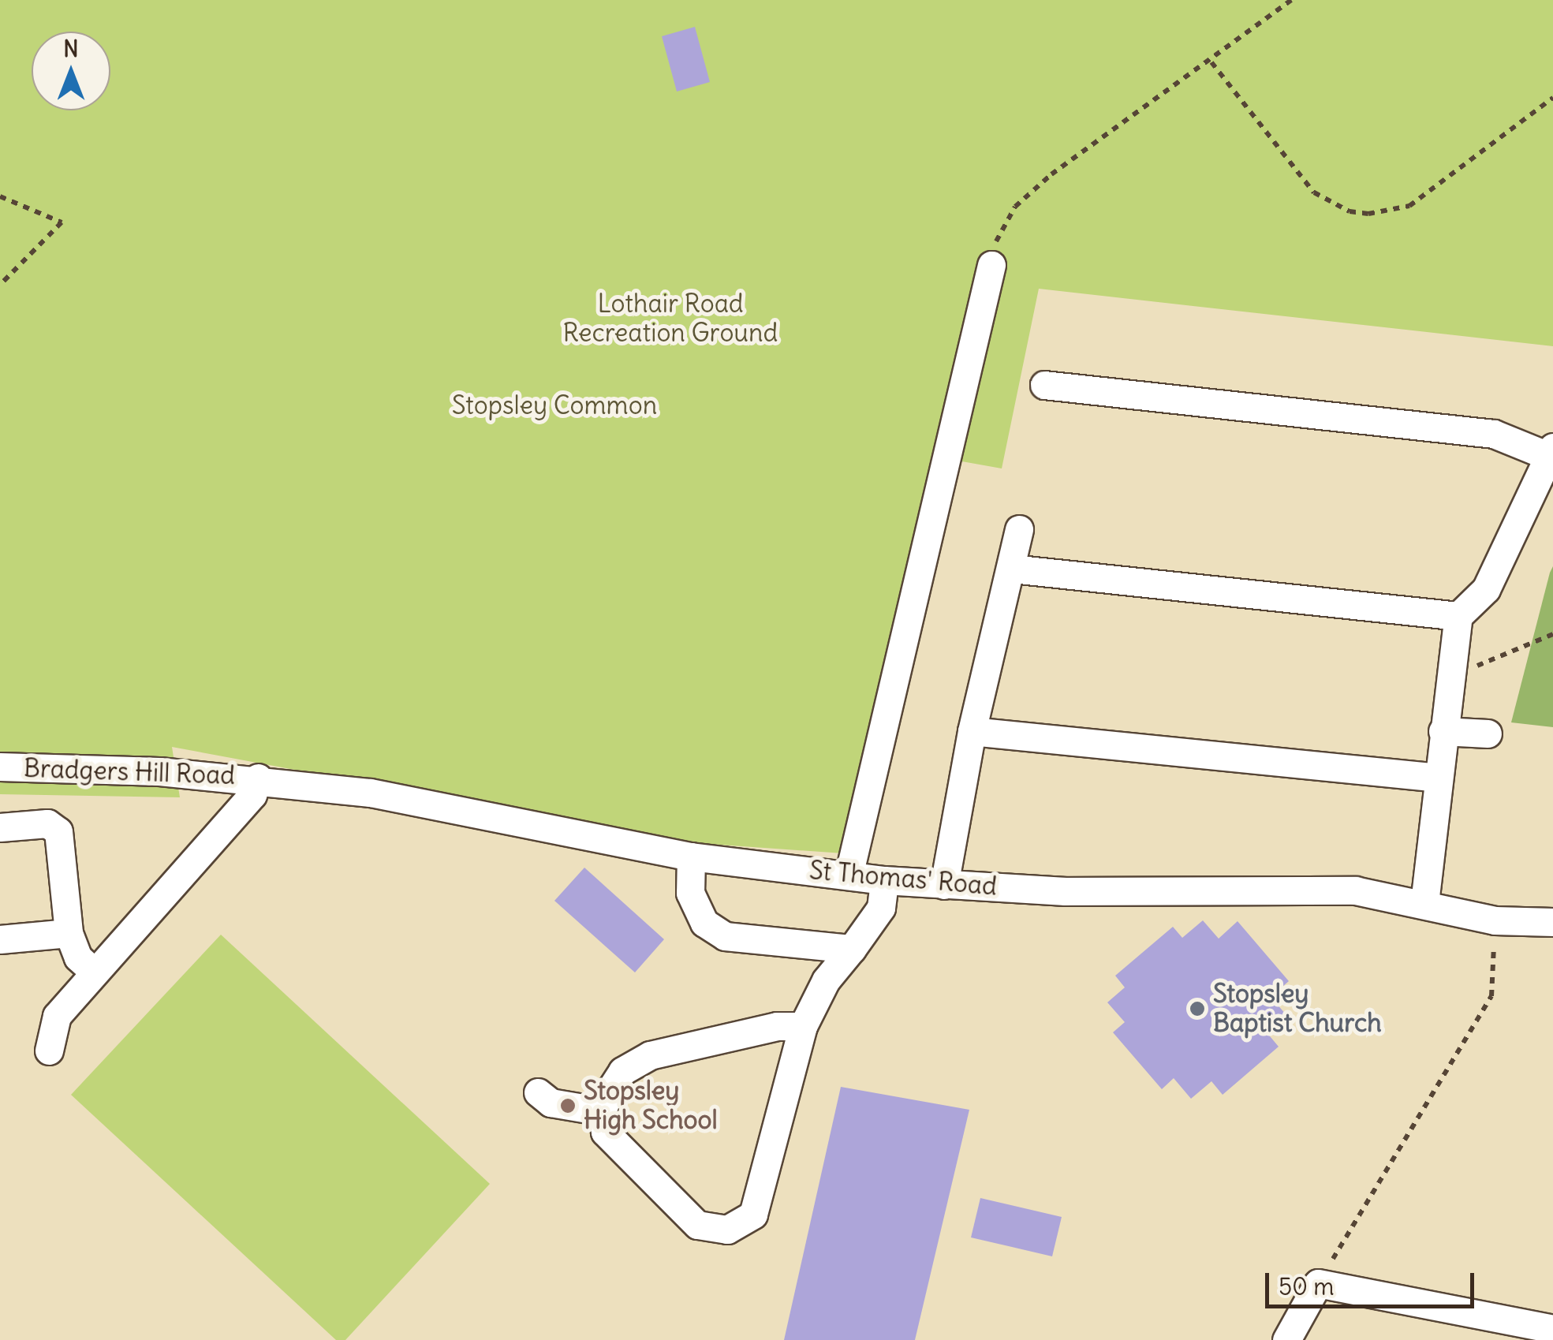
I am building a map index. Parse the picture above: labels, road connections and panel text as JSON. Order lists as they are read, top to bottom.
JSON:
{
  "streets": {
    "street": ["Bradgers Hill Road", "St Thomas' Road"]
  },
  "crossings": [
    ["Bradgers Hill Road", "St Thomas' Road"]
  ],
  "parks": ["Lothair Road Recreation Ground", "Stopsley Common"],
  "places": ["Stopsley Baptist Church", "Stopsley High School"],
  "scale_bar": "50 m",
  "north": "top"
}
